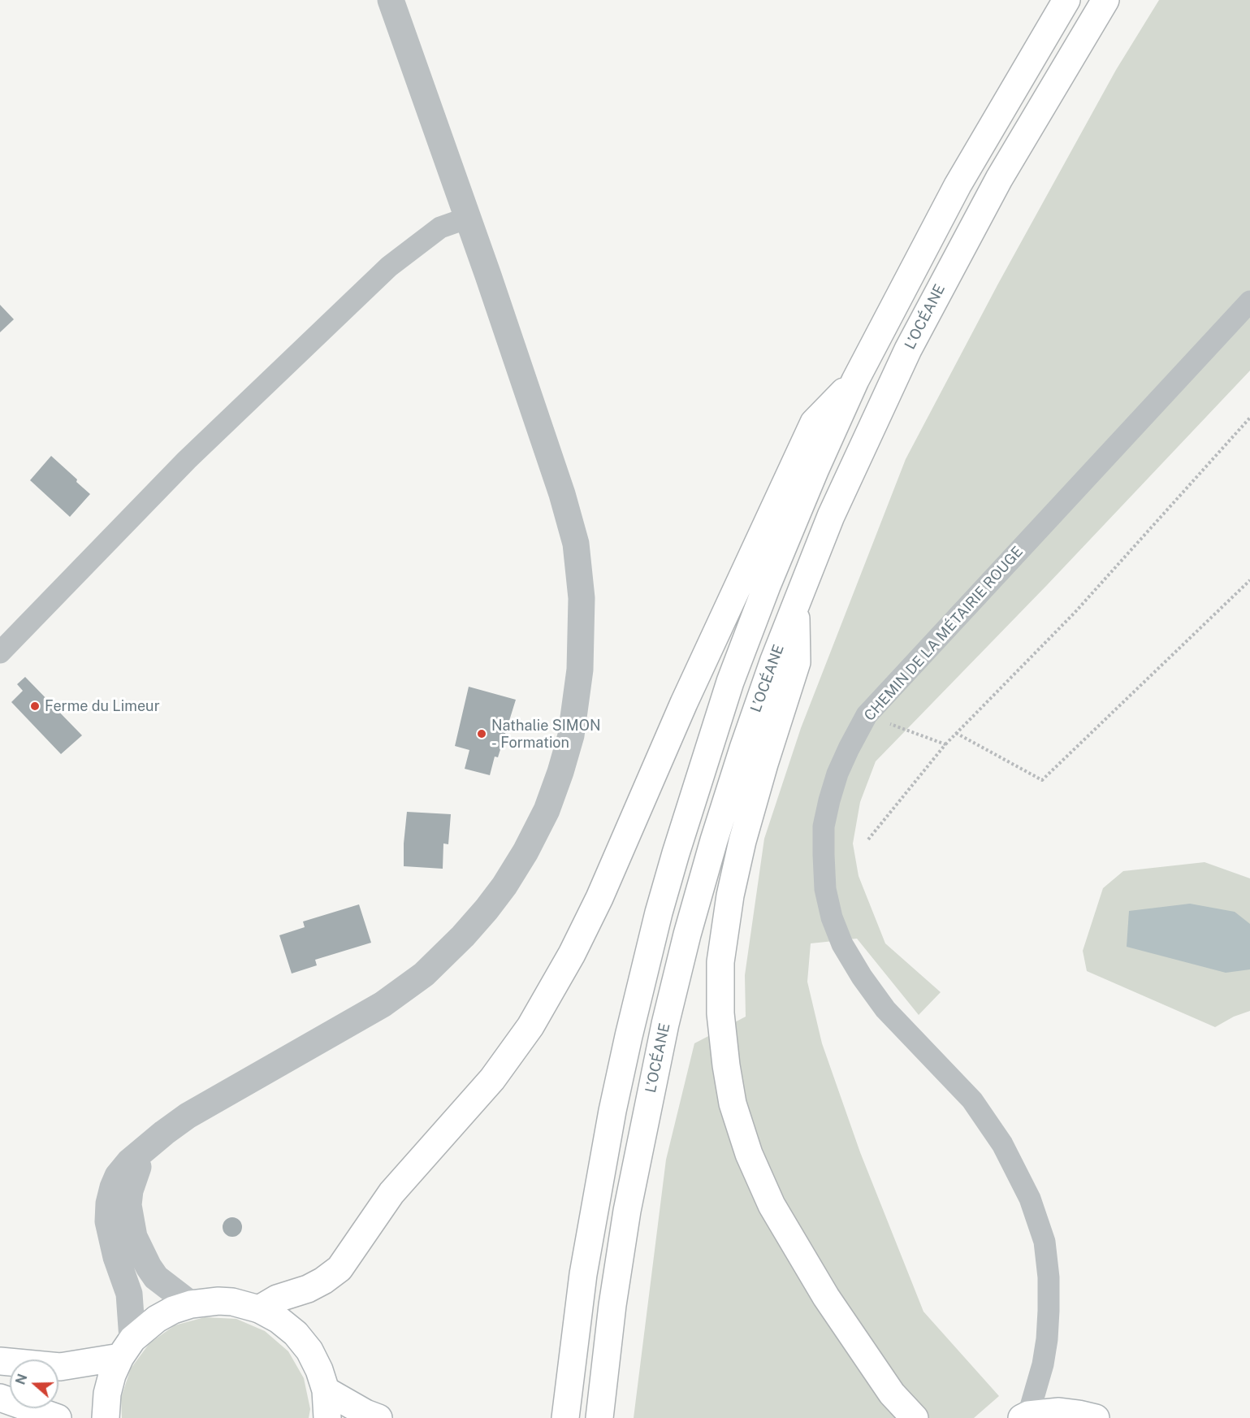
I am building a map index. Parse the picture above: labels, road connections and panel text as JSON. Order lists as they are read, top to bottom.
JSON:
{
  "streets": {
    "main road": ["L’OCÉANE"],
    "street": ["CHEMIN DE LA MÉTAIRIE ROUGE"]
  },
  "places": ["Ferme du Limeur", "Nathalie SIMON - Formation"],
  "north": "left"
}
